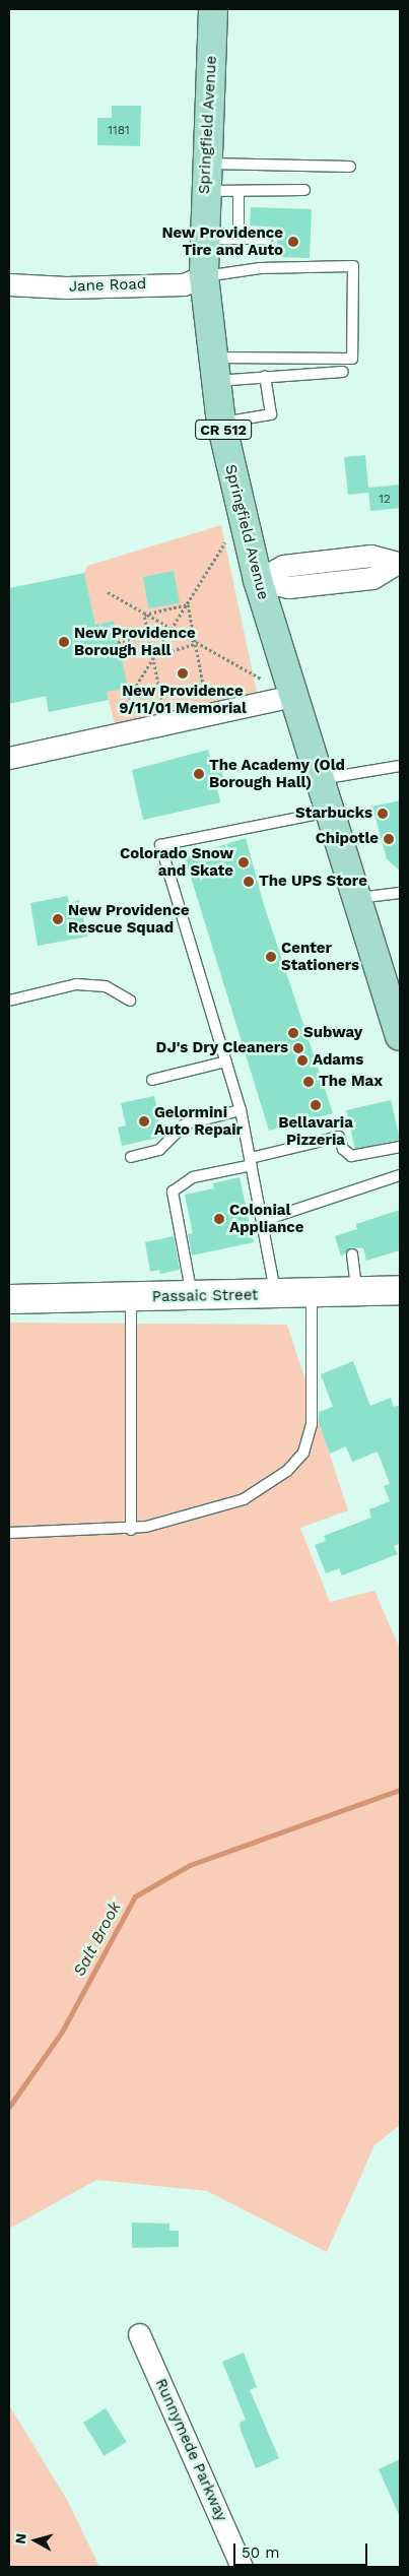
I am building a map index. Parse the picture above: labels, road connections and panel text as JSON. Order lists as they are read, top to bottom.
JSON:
{
  "streets": {
    "main road": ["Springfield Avenue", "CR 512", "Passaic Street"],
    "street": ["Jane Road", "Runnymede Parkway"]
  },
  "crossings": [
    ["Springfield Avenue", "Jane Road"]
  ],
  "water": ["Salt Brook"],
  "places": [
    "New Providence Tire and Auto",
    "New Providence Borough Hall",
    "New Providence 9/11/01 Memorial",
    "The Academy (Old Borough Hall)",
    "Starbucks",
    "Chipotle",
    "Colorado Snow and Skate",
    "The UPS Store",
    "New Providence Rescue Squad",
    "Center Stationers",
    "Subway",
    "DJ's Dry Cleaners",
    "Adams",
    "The Max",
    "Bellavaria Pizzeria",
    "Gelormini Auto Repair",
    "Colonial Appliance"
  ],
  "house_numbers": ["1181", "12"],
  "scale_bar": "50 m",
  "north": "left"
}
